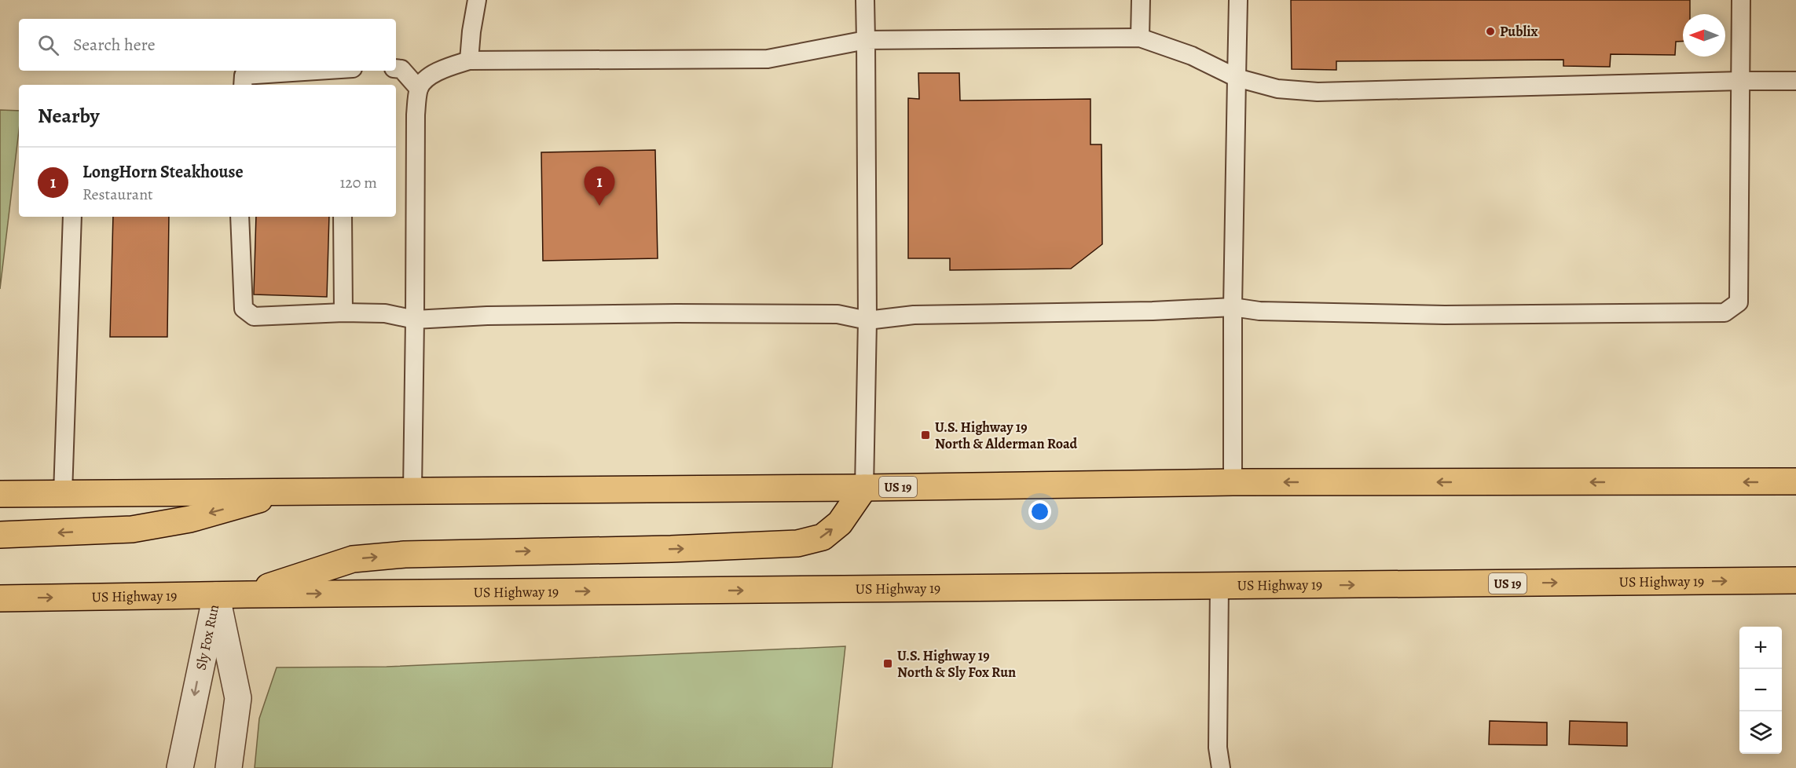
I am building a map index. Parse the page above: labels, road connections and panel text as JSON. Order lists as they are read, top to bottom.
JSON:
{
  "streets": {
    "highway": ["US 19", "US Highway 19"],
    "street": ["Sly Fox Run"]
  },
  "crossings": [
    ["US Highway 19", "Sly Fox Run"]
  ],
  "places": {
    "other": ["Publix"],
    "transit": ["U.S. Highway 19 North & Alderman Road", "U.S. Highway 19 North & Sly Fox Run"]
  },
  "north": "left",
  "page": {
    "search": "Search here",
    "heading": "Nearby",
    "list": [
      {
        "mark": "1",
        "name": "LongHorn Steakhouse",
        "note": "Restaurant",
        "value": "120 m"
      }
    ],
    "pins": "1",
    "map_buttons": ["+", "−"]
  }
}
